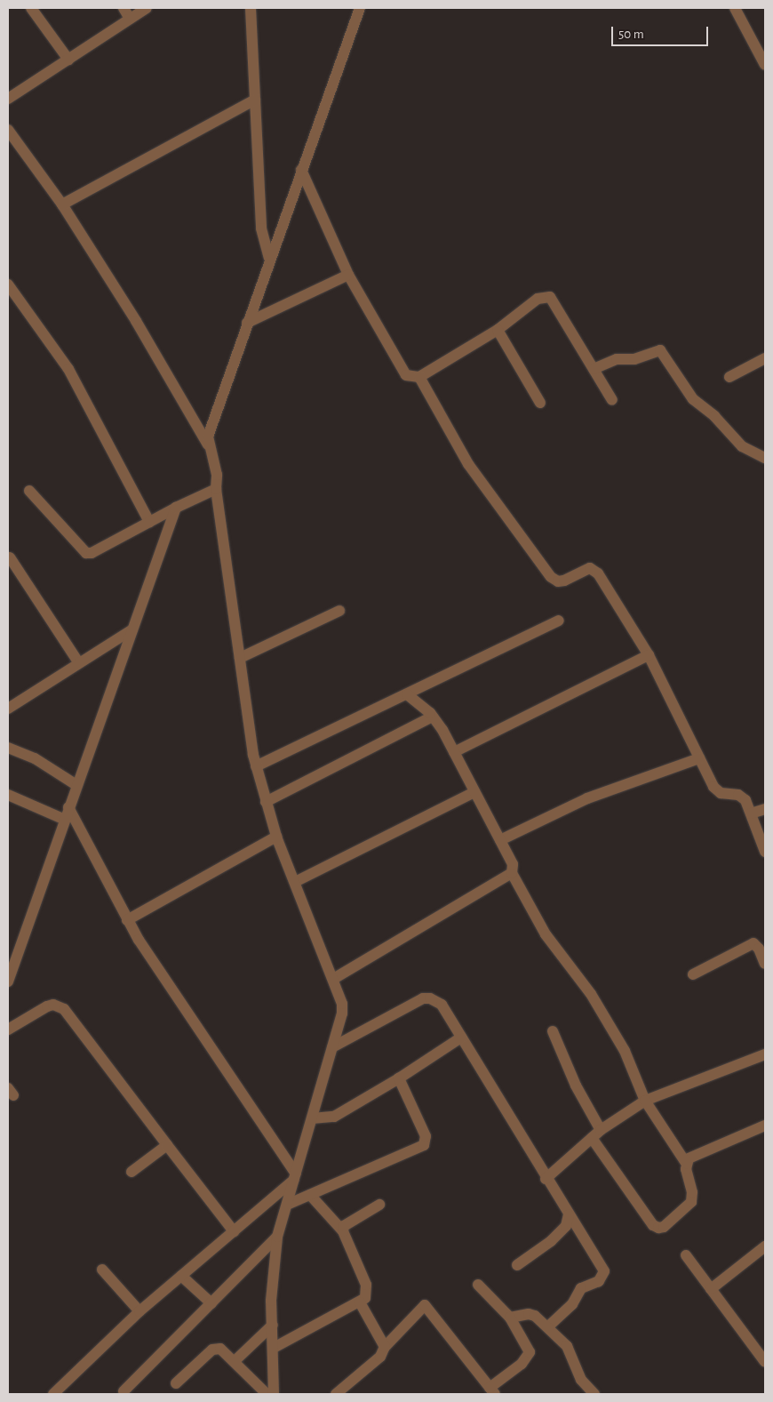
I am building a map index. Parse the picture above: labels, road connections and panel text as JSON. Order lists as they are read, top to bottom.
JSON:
{
  "scale_bar": "50 m"
}
